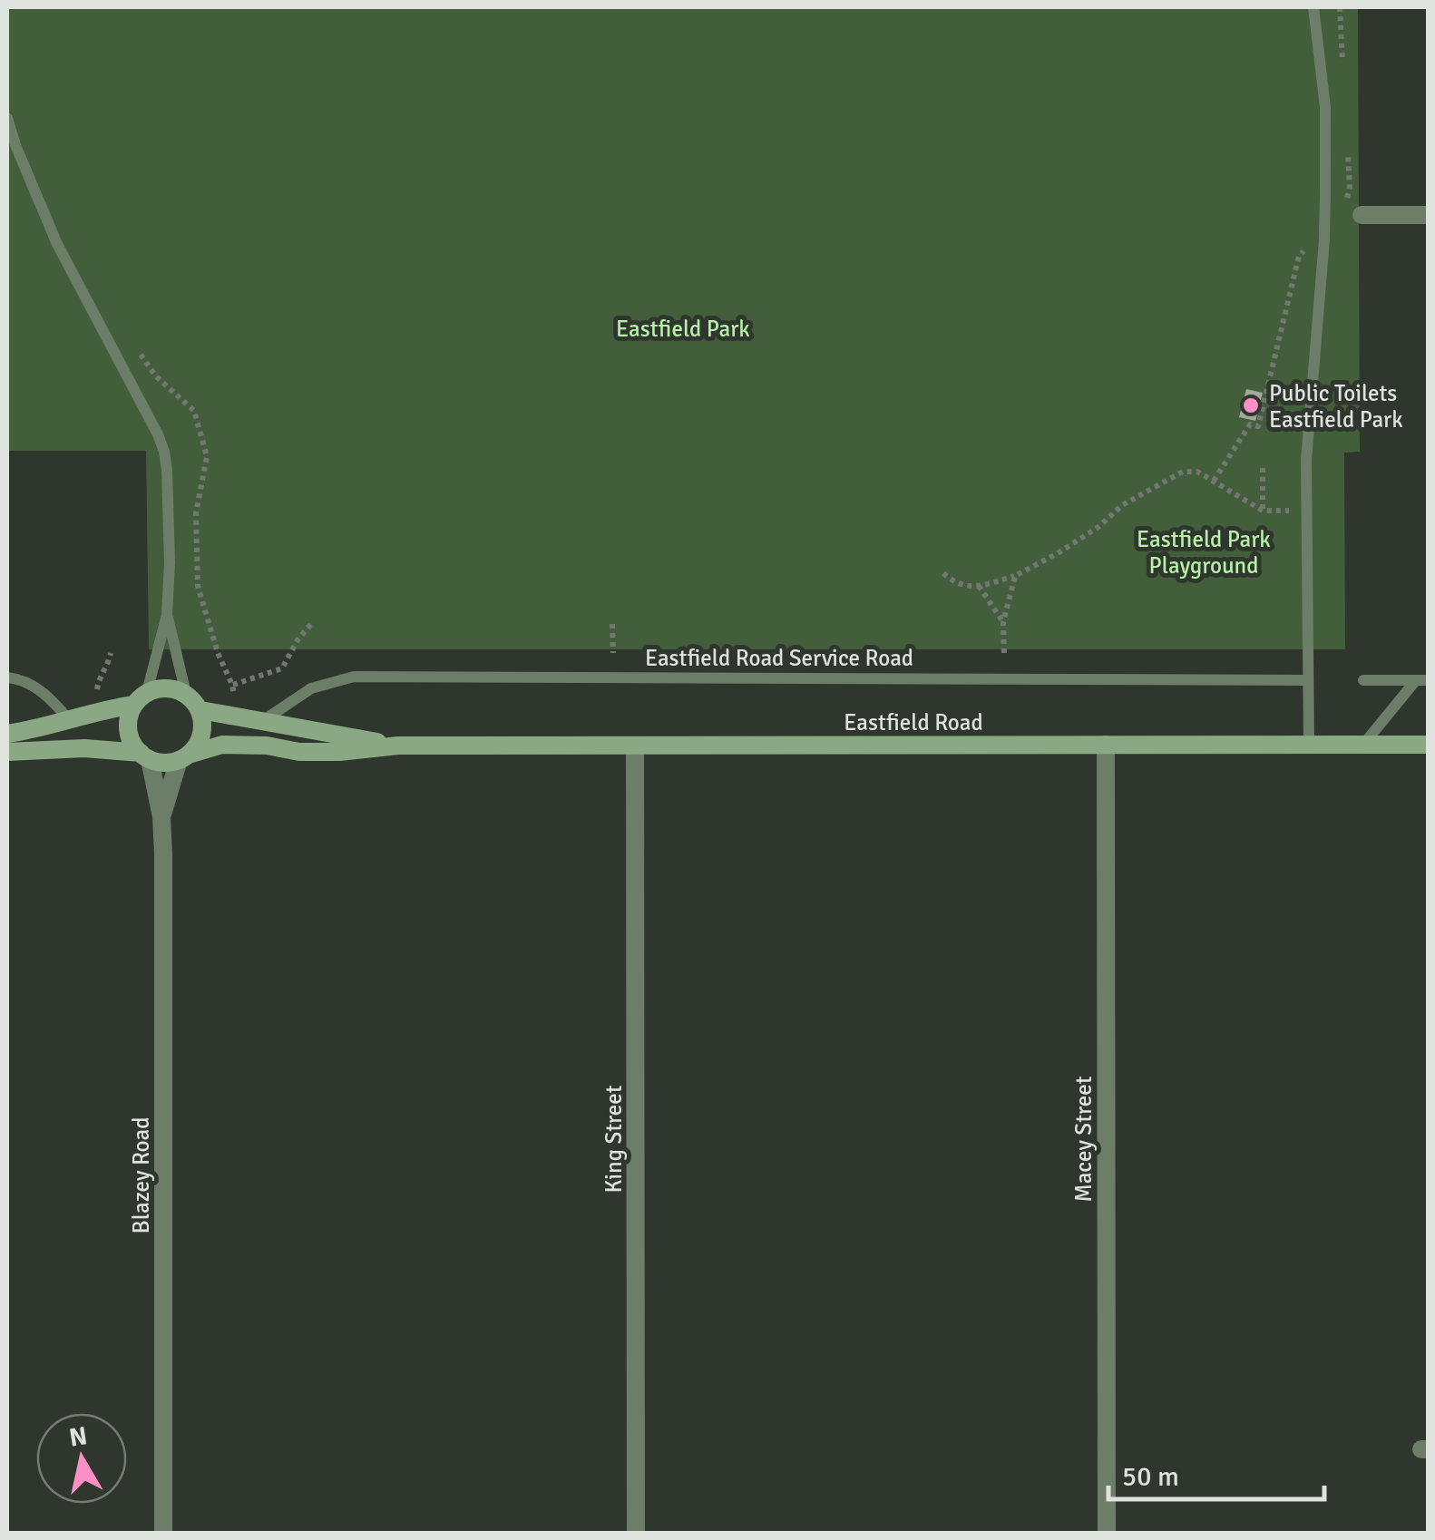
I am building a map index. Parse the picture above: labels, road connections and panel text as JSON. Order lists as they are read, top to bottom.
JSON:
{
  "streets": {
    "main road": ["Eastfield Road"],
    "street": ["King Street", "Macey Street", "Blazey Road"],
    "lane": ["Eastfield Road Service Road"]
  },
  "crossings": [
    ["Eastfield Road Service Road", "Eastfield Road"],
    ["Eastfield Road", "King Street"],
    ["Eastfield Road", "Macey Street"],
    ["Eastfield Road", "Blazey Road"]
  ],
  "parks": ["Eastfield Park", "Eastfield Park Playground"],
  "places": ["Public Toilets Eastfield Park"],
  "scale_bar": "50 m",
  "north": "top"
}
